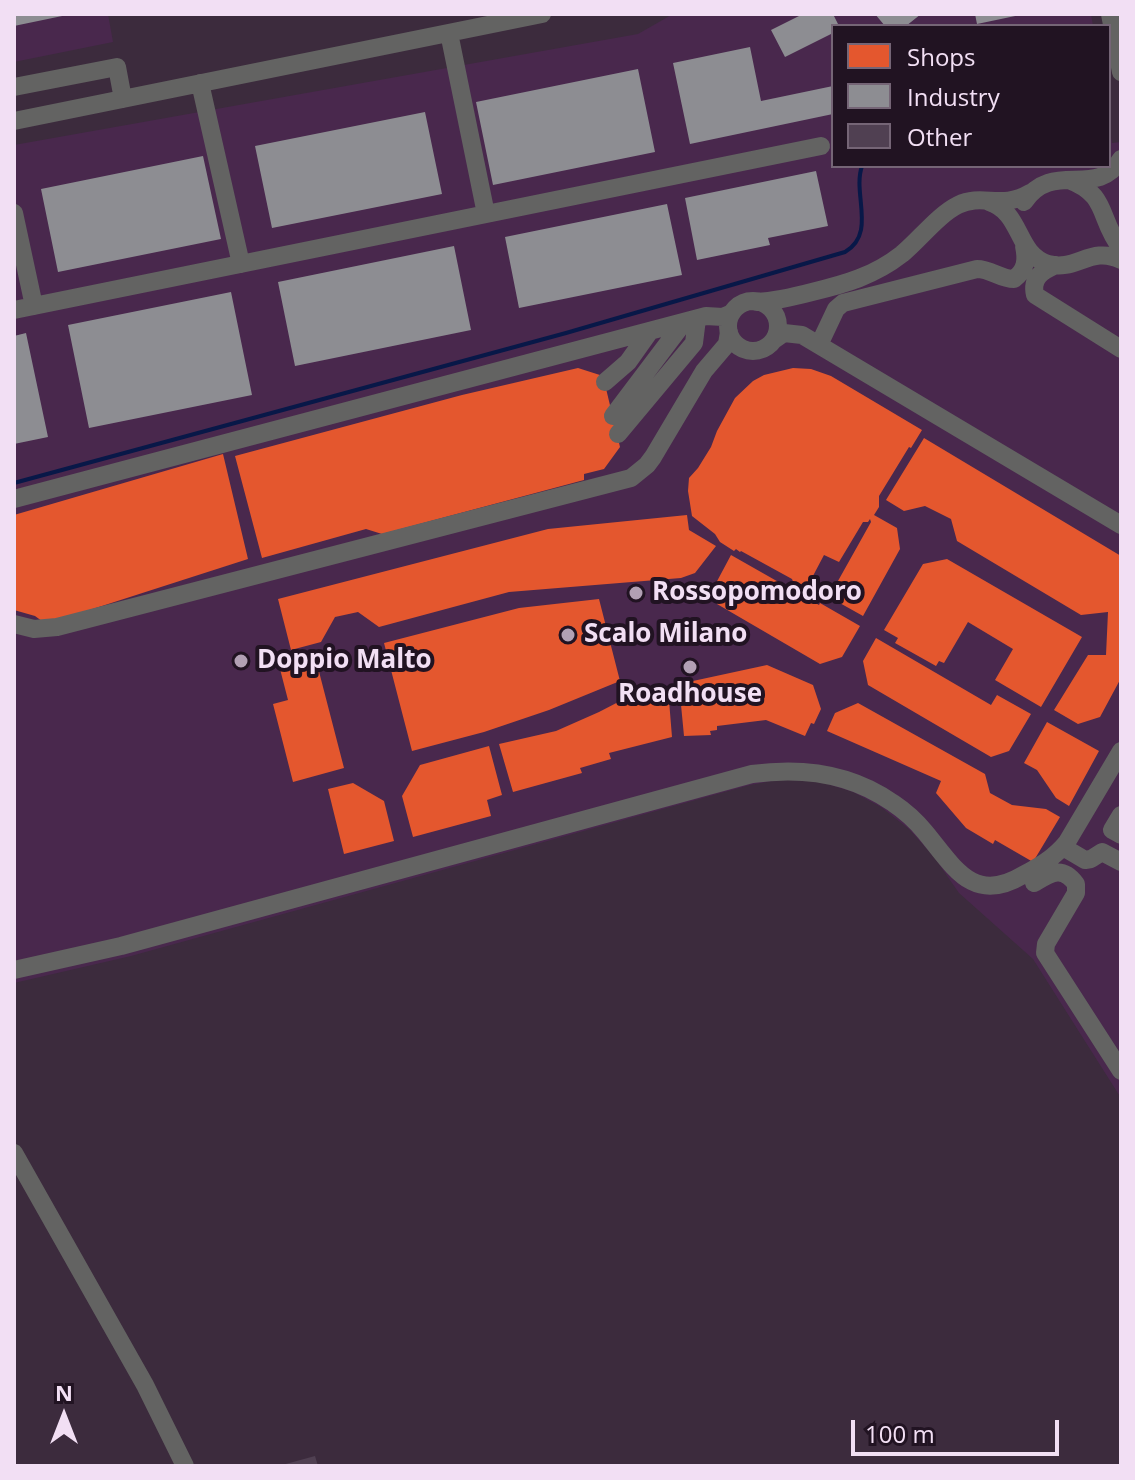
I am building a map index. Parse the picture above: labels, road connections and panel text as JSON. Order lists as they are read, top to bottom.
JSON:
{
  "places": [
    "Rossopomodoro",
    "Scalo Milano",
    "Doppio Malto",
    "Roadhouse"
  ],
  "legend": ["Shops", "Industry", "Other"],
  "scale_bar": "100 m",
  "north": "top"
}
